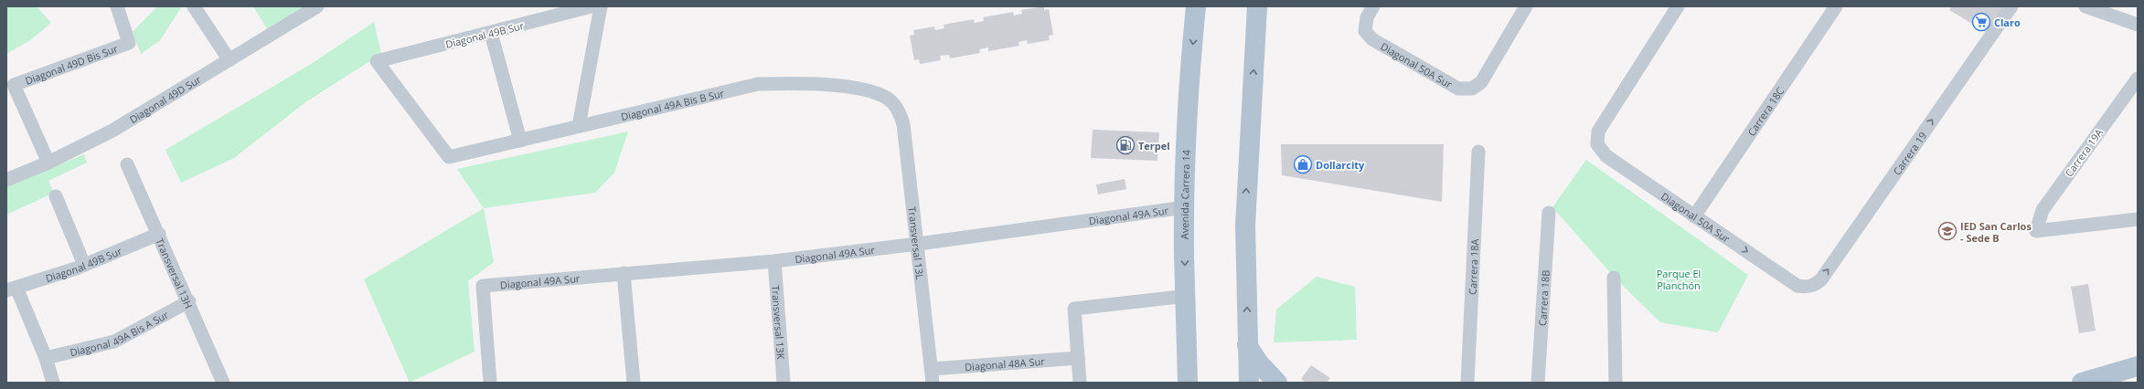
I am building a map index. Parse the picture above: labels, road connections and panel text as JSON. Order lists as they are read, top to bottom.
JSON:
{
  "streets": {
    "main road": ["Avenida Carrera 14"],
    "street": [
      "Diagonal 49B Sur",
      "Diagonal 49D Bis Sur",
      "Diagonal 50A Sur",
      "Diagonal 49D Sur",
      "Diagonal 49A Bis B Sur",
      "Carrera 18C",
      "Carrera 19A",
      "Carrera 19",
      "Diagonal 49A Sur",
      "Transversal 13L",
      "Carrera 18A",
      "Transversal 13H",
      "Carrera 18B",
      "Transversal 13K",
      "Diagonal 49A Bis A Sur",
      "Diagonal 48A Sur"
    ]
  },
  "crossings": [
    ["Diagonal 49B Sur", "Diagonal 49A Bis B Sur"],
    ["Diagonal 49B Sur", "Transversal 13H"],
    ["Diagonal 49D Bis Sur", "Diagonal 49D Sur"],
    ["Diagonal 50A Sur", "Carrera 18C"],
    ["Diagonal 50A Sur", "Carrera 19"],
    ["Diagonal 49A Bis B Sur", "Transversal 13L"],
    ["Avenida Carrera 14", "Diagonal 49A Sur"],
    ["Diagonal 49A Sur", "Transversal 13L"],
    ["Diagonal 49A Sur", "Transversal 13K"],
    ["Transversal 13L", "Diagonal 48A Sur"],
    ["Transversal 13H", "Diagonal 49A Bis A Sur"]
  ],
  "one_way": ["Carrera 19"],
  "parks": ["Parque El Planchón"],
  "places": {
    "supermarket": ["Claro"],
    "fuel station": ["Terpel"],
    "shop": ["Dollarcity"],
    "school or university": ["IED San Carlos - Sede B"]
  }
}
